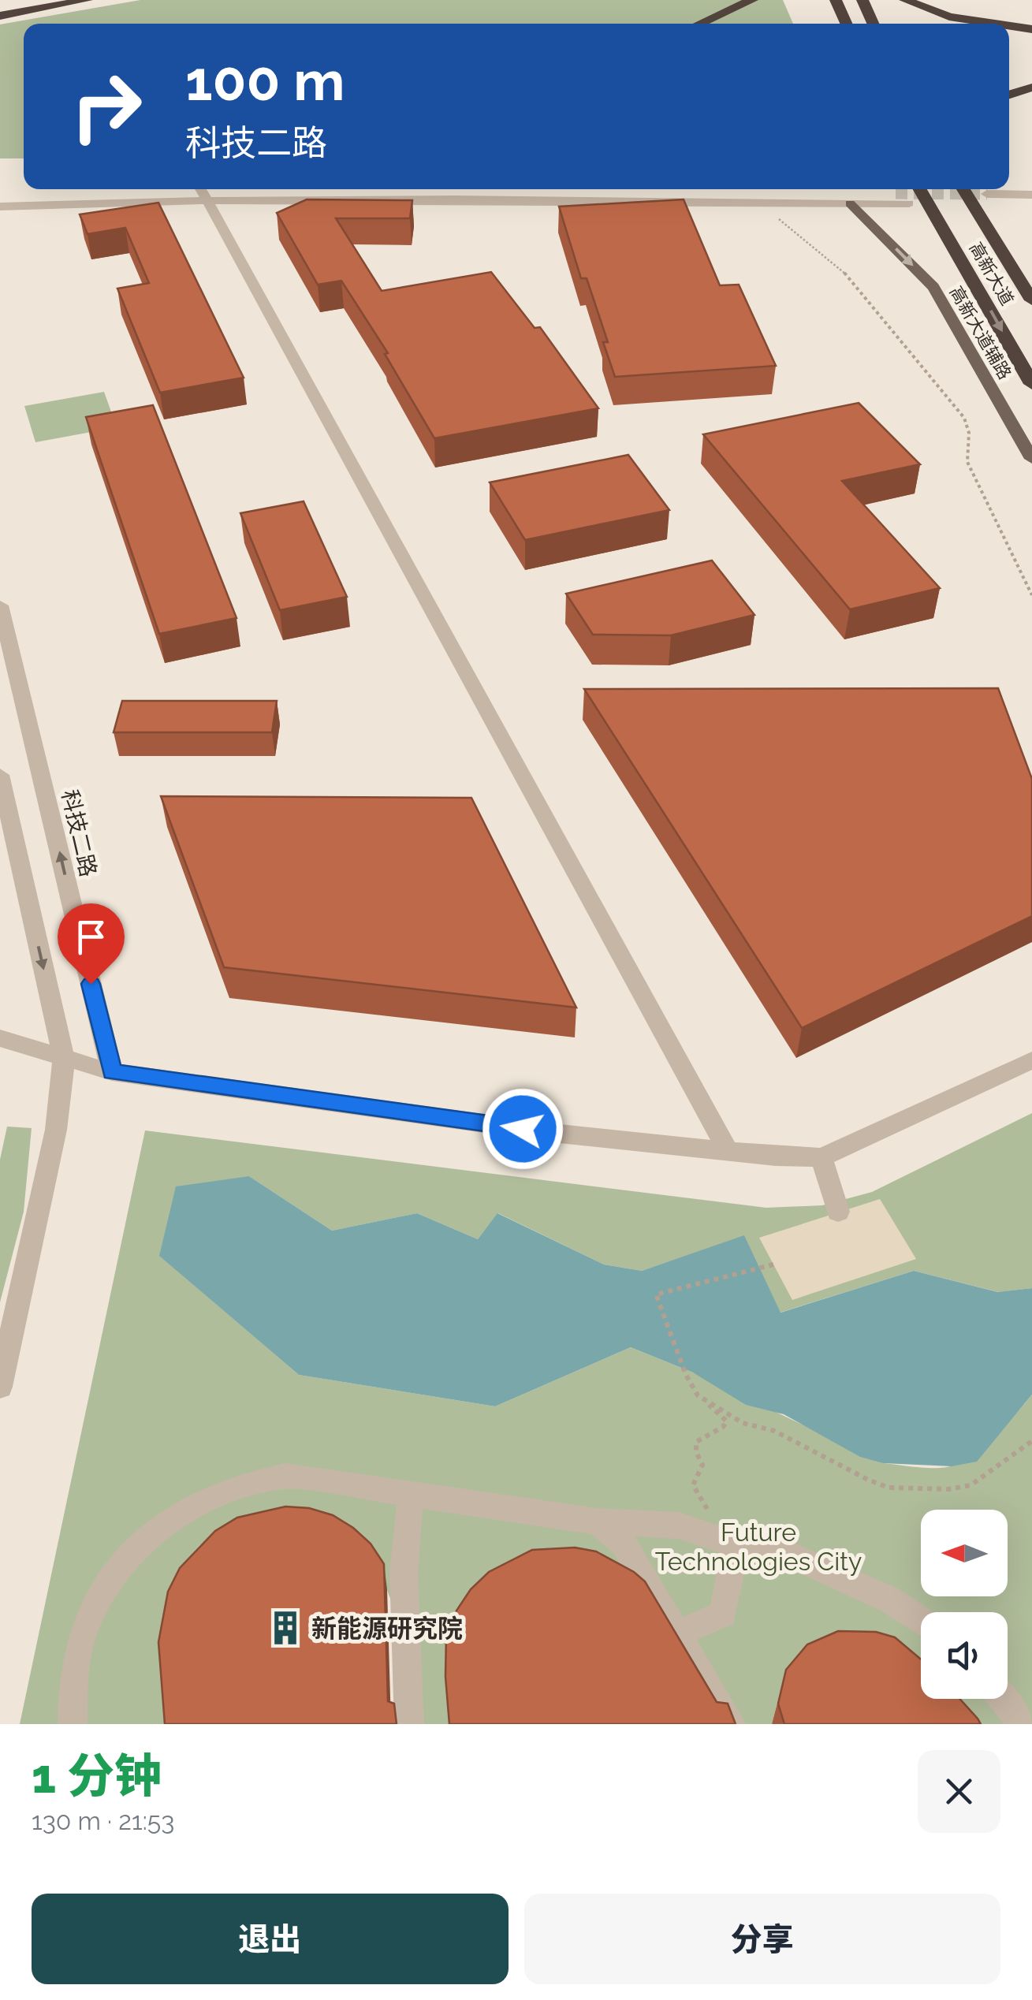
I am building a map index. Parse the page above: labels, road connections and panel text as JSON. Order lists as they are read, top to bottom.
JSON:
{
  "streets": {
    "highway": ["高新大道"],
    "main road": ["高新大道辅路"],
    "street": ["科技二路"]
  },
  "one_way": ["高新大道辅路"],
  "parks": ["Future Technologies City"],
  "places": {
    "building": ["新能源研究院"]
  },
  "north": "left",
  "page": {
    "turn": ["100 m", "科技二路"],
    "heading": ["1 分钟", "130 m · 21:53"],
    "buttons": ["退出", "分享"]
  }
}
